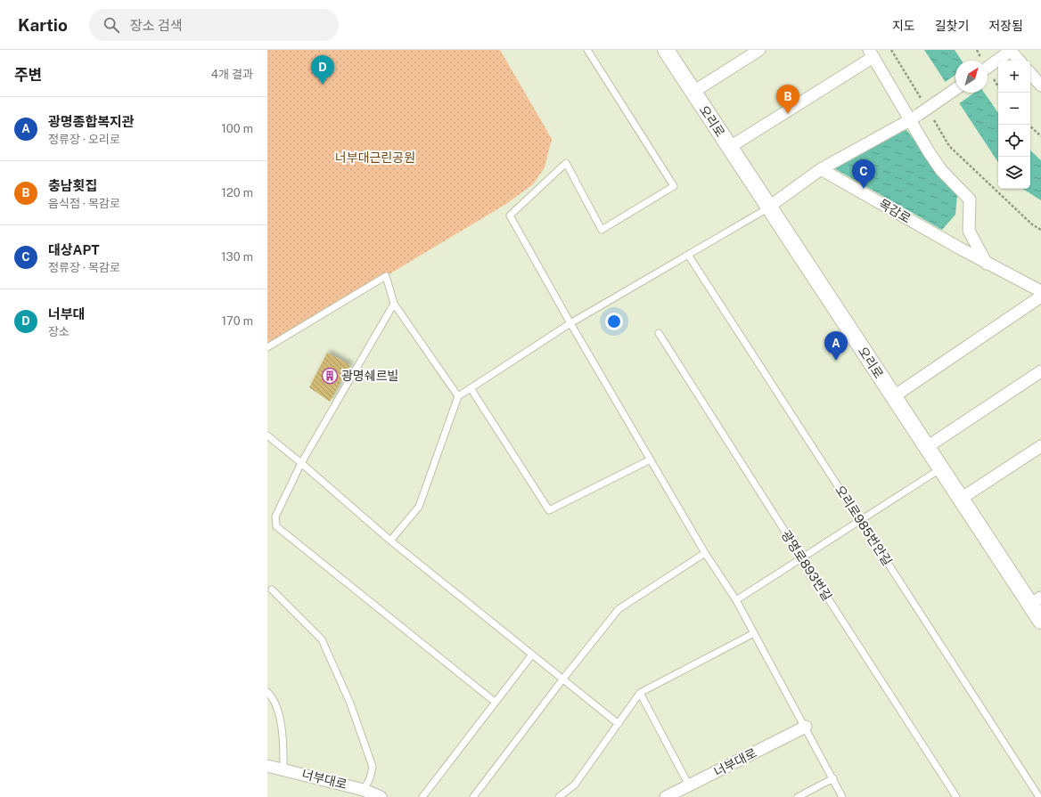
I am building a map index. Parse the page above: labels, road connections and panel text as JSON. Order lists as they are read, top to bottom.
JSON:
{
  "streets": {
    "main road": ["오리로"],
    "street": ["목감로", "너부대로"],
    "lane": ["오리로985번안길", "광명로893번길"]
  },
  "parks": ["너부대근린공원"],
  "places": {
    "building": ["광명쉐르빌"]
  },
  "north": "top right",
  "page": {
    "header": "Kartio",
    "search": "장소 검색",
    "nav": ["지도", "길찾기", "저장됨"],
    "heading": ["주변", "4개 결과"],
    "pins": [
      "D",
      "B",
      "C",
      "A"
    ],
    "map_buttons": ["+", "−"],
    "list": [
      {
        "mark": "A",
        "name": "광명종합복지관",
        "note": "정류장 · 오리로",
        "value": "100 m"
      },
      {
        "mark": "B",
        "name": "충남횟집",
        "note": "음식점 · 목감로",
        "value": "120 m"
      },
      {
        "mark": "C",
        "name": "대상APT",
        "note": "정류장 · 목감로",
        "value": "130 m"
      },
      {
        "mark": "D",
        "name": "너부대",
        "note": "장소",
        "value": "170 m"
      }
    ]
  }
}
